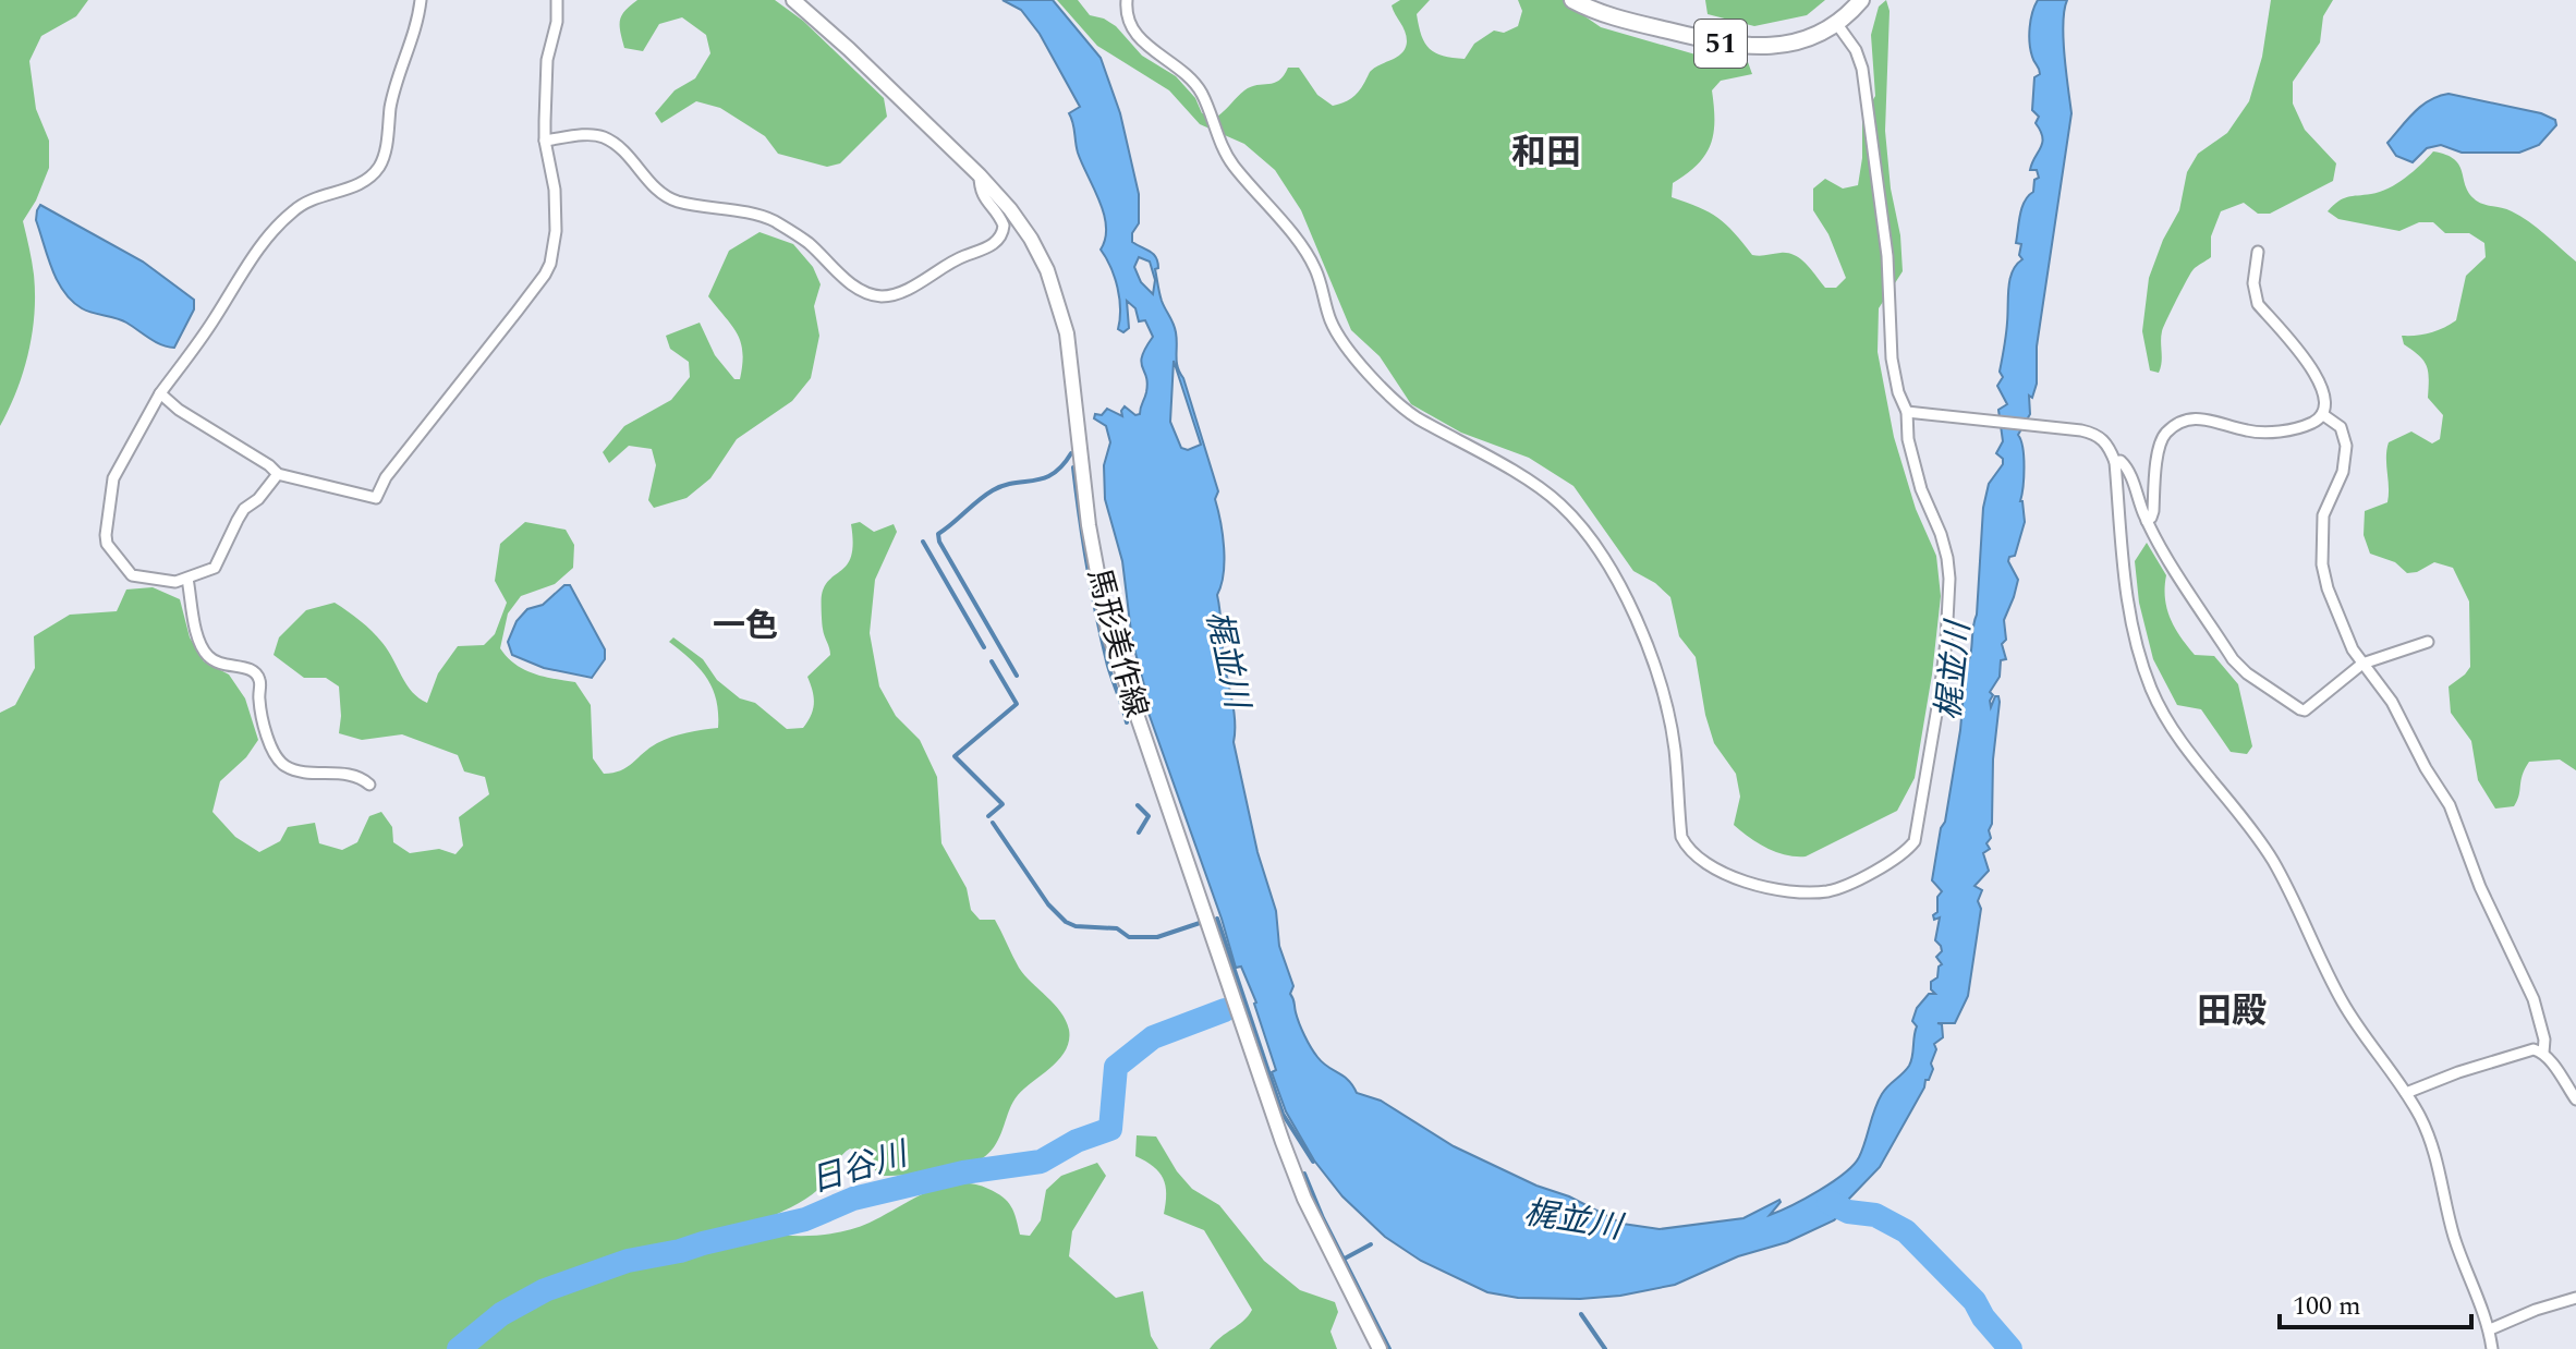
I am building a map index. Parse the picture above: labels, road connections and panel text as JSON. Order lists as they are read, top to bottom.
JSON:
{
  "streets": {
    "main road": ["51", "馬形美作線"]
  },
  "districts": ["和田", "一色", "田殿"],
  "water": ["梶並川", "日谷川"],
  "scale_bar": "100 m"
}
